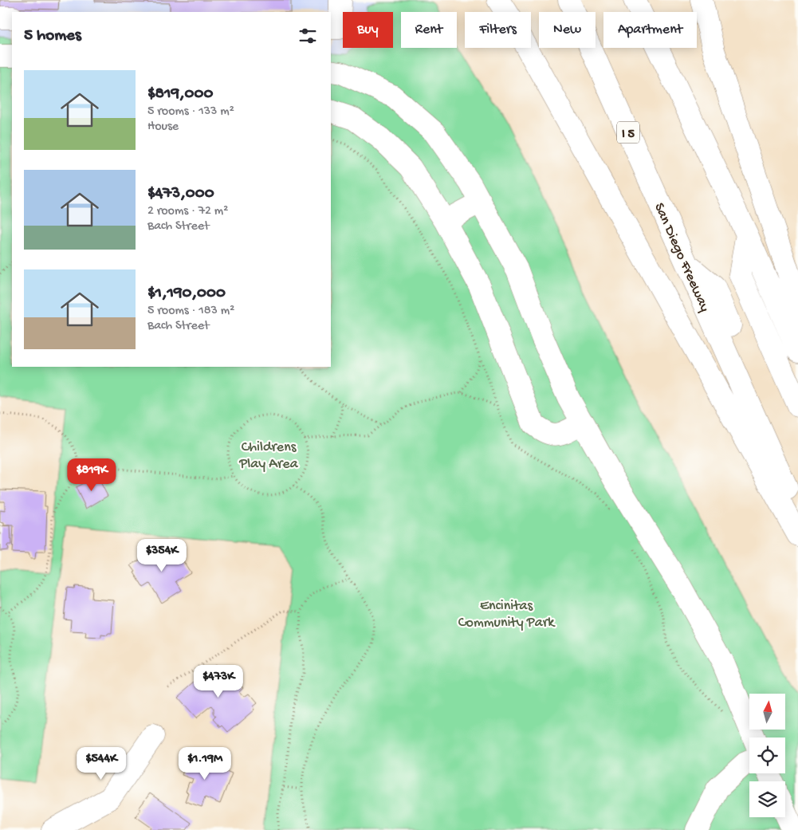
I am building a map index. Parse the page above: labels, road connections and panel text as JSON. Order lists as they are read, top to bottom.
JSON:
{
  "streets": {
    "main road": ["I 5", "San Diego Freeway"]
  },
  "parks": ["Childrens Play Area", "Encinitas Community Park"],
  "north": "top",
  "page": {
    "chip": [
      "Buy",
      "Rent",
      "Filters",
      "New",
      "Apartment"
    ],
    "heading": "5 homes",
    "list": [
      {
        "name": "$819,000",
        "note": "5 rooms · 133 m² · House"
      },
      {
        "name": "$473,000",
        "note": "2 rooms · 72 m² · Bach Street"
      },
      {
        "name": "$1,190,000",
        "note": "5 rooms · 183 m² · Bach Street"
      }
    ],
    "price": [
      "$819K",
      "$354K",
      "$473K",
      "$544K",
      "$1.19M"
    ]
  }
}
